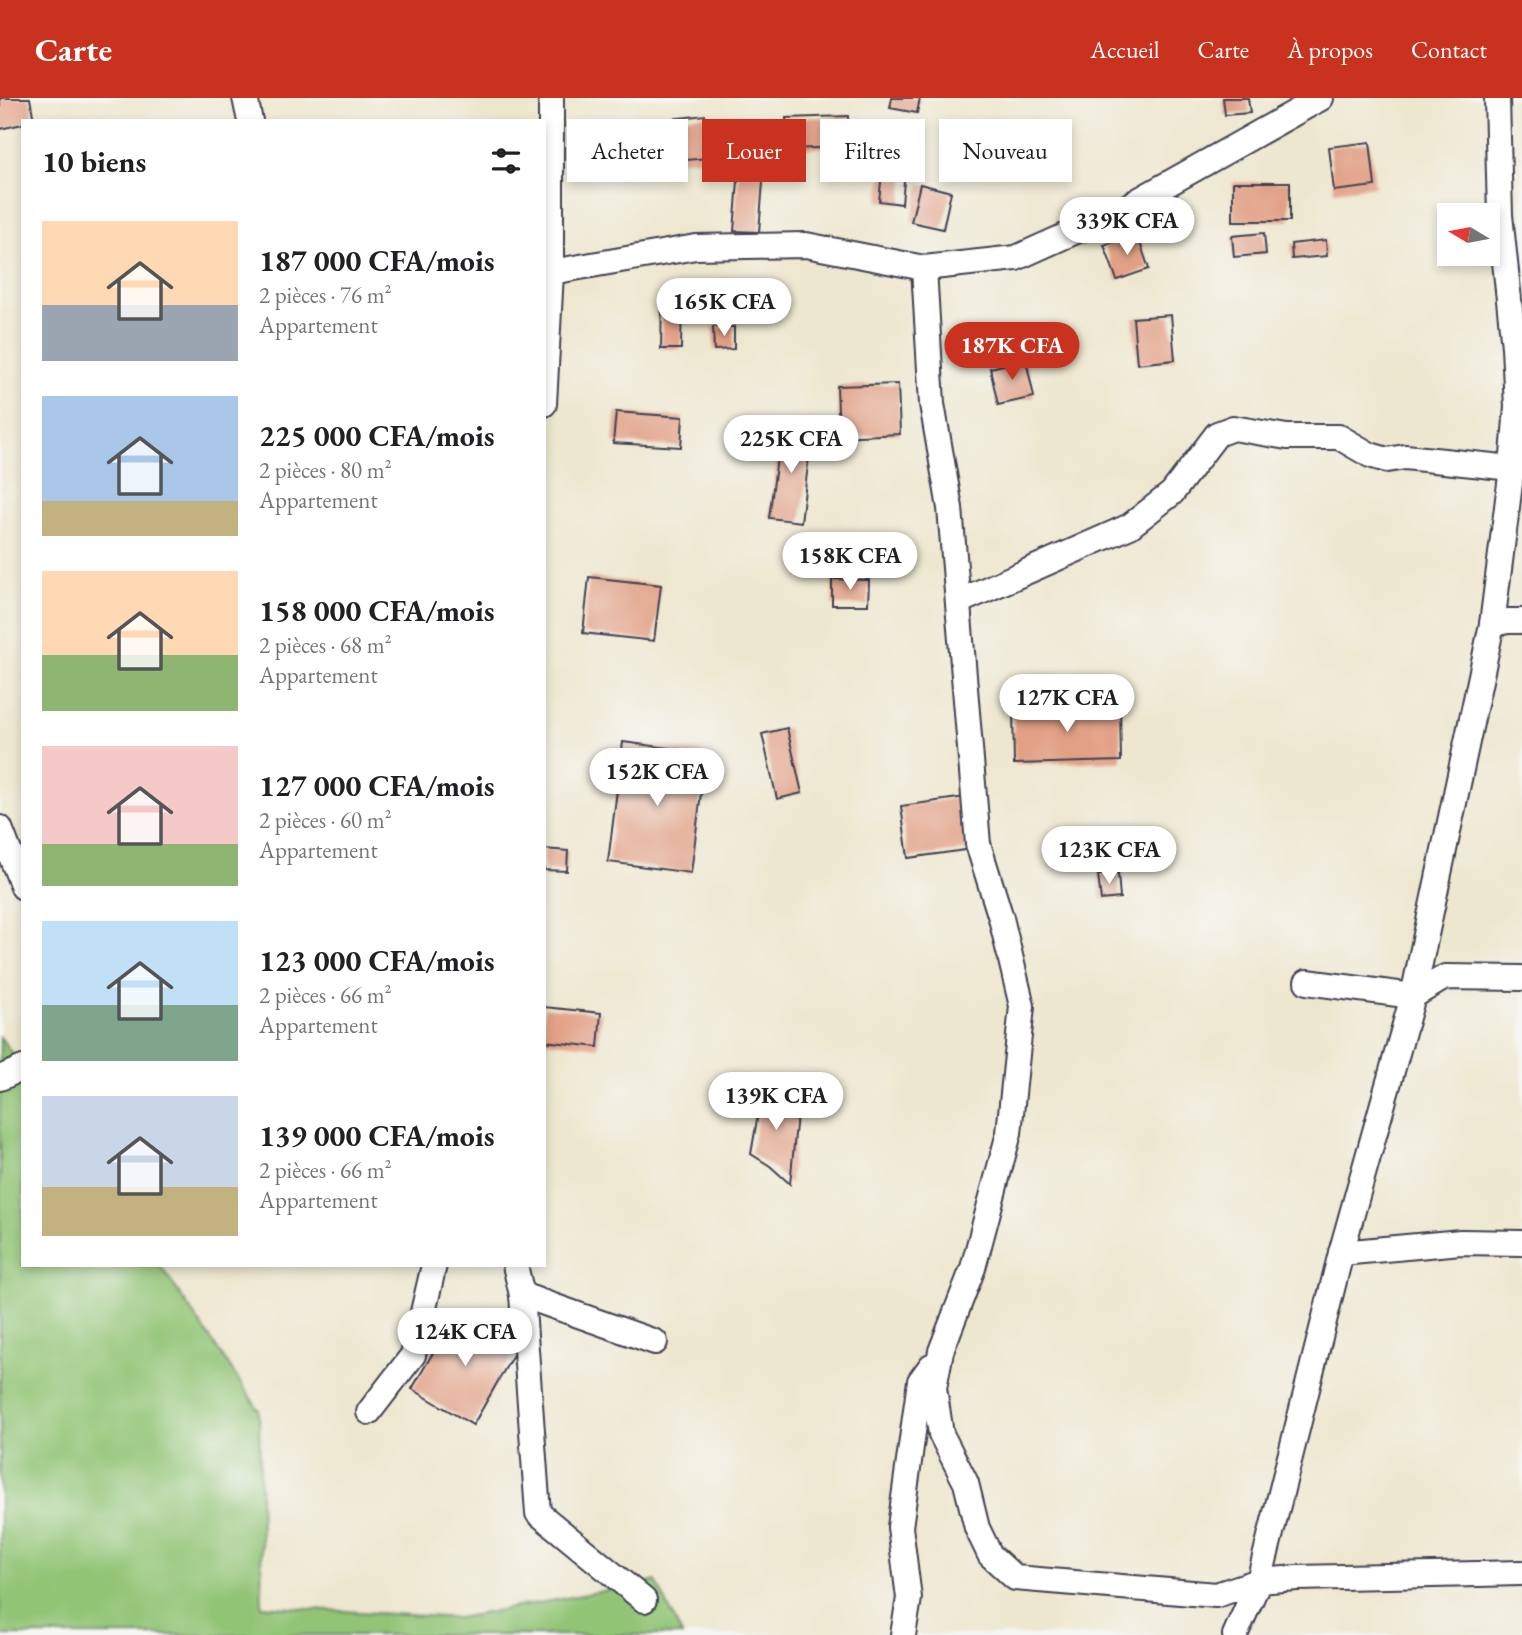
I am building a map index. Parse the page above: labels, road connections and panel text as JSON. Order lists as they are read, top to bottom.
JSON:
{
  "north": "left",
  "page": {
    "header": "Carte",
    "nav": [
      "Accueil",
      "Carte",
      "À propos",
      "Contact"
    ],
    "chip": [
      "Acheter",
      "Louer",
      "Filtres",
      "Nouveau"
    ],
    "heading": "10 biens",
    "price": [
      "339K CFA",
      "165K CFA",
      "187K CFA",
      "225K CFA",
      "158K CFA",
      "127K CFA",
      "152K CFA",
      "123K CFA",
      "139K CFA",
      "124K CFA"
    ],
    "list": [
      {
        "name": "187 000 CFA/mois",
        "note": "2 pièces · 76 m² · Appartement"
      },
      {
        "name": "225 000 CFA/mois",
        "note": "2 pièces · 80 m² · Appartement"
      },
      {
        "name": "158 000 CFA/mois",
        "note": "2 pièces · 68 m² · Appartement"
      },
      {
        "name": "127 000 CFA/mois",
        "note": "2 pièces · 60 m² · Appartement"
      },
      {
        "name": "123 000 CFA/mois",
        "note": "2 pièces · 66 m² · Appartement"
      },
      {
        "name": "139 000 CFA/mois",
        "note": "2 pièces · 66 m² · Appartement"
      }
    ]
  }
}
